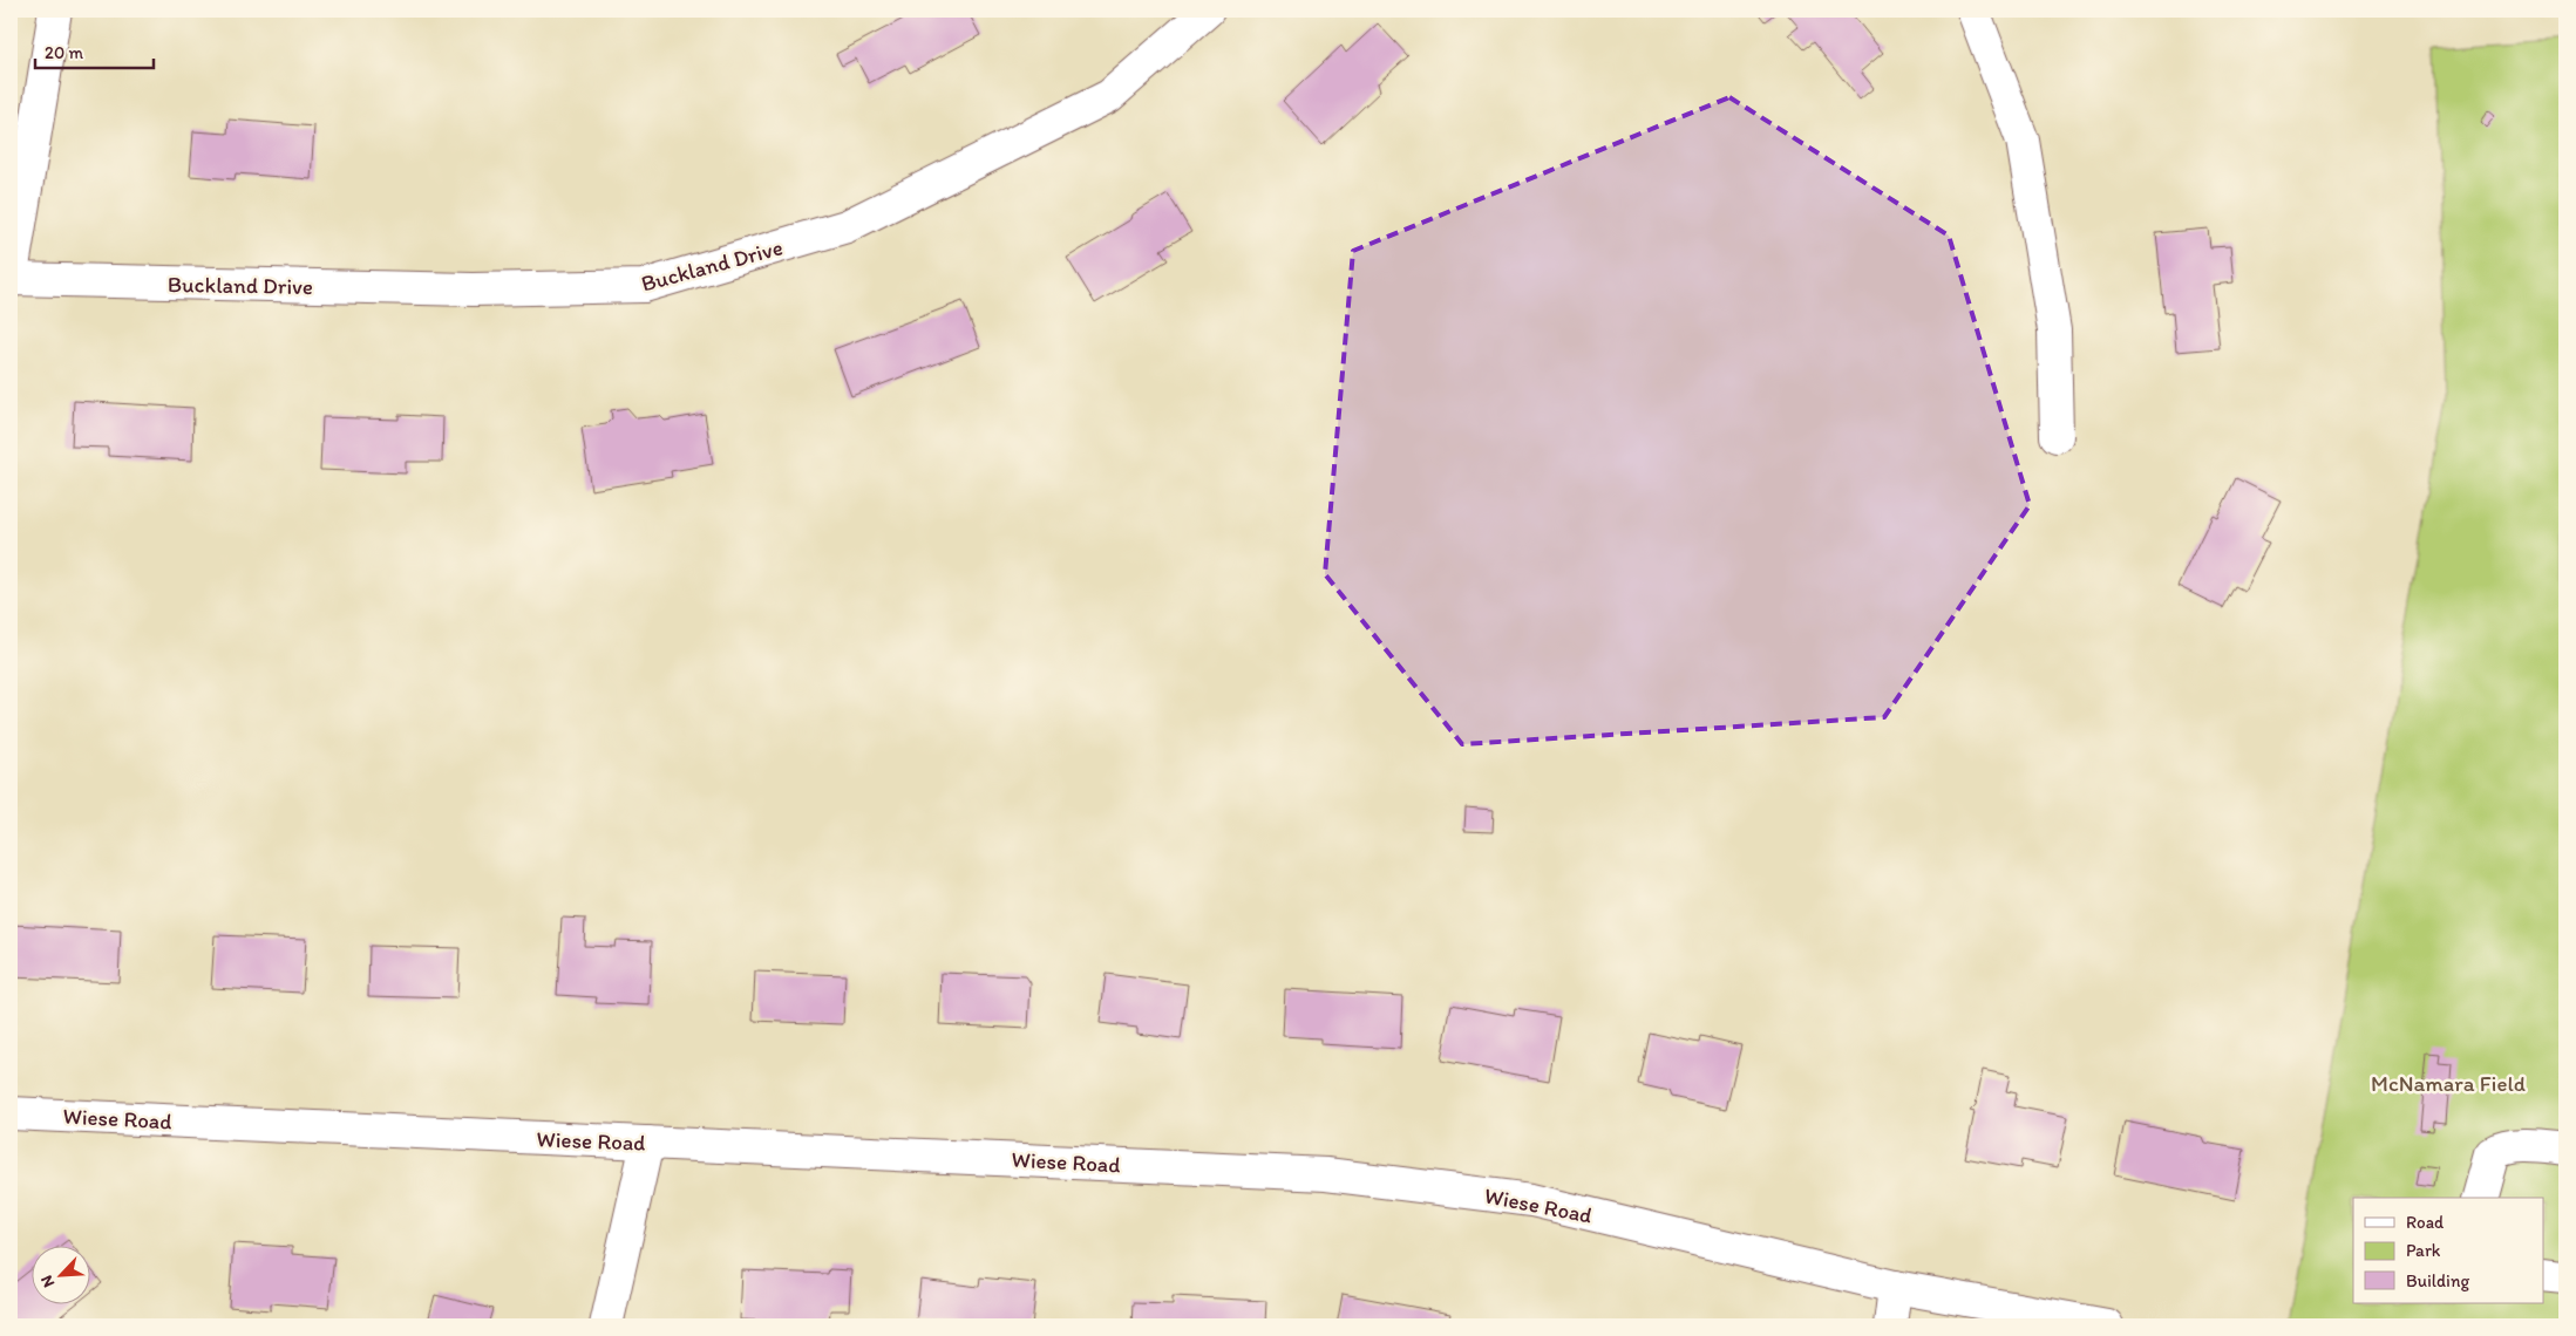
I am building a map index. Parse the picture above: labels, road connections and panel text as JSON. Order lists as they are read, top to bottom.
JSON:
{
  "streets": {
    "street": ["Buckland Drive", "Wiese Road"]
  },
  "parks": ["McNamara Field"],
  "legend": ["Road", "Park", "Building"],
  "scale_bar": "20 m",
  "north": "bottom left"
}
